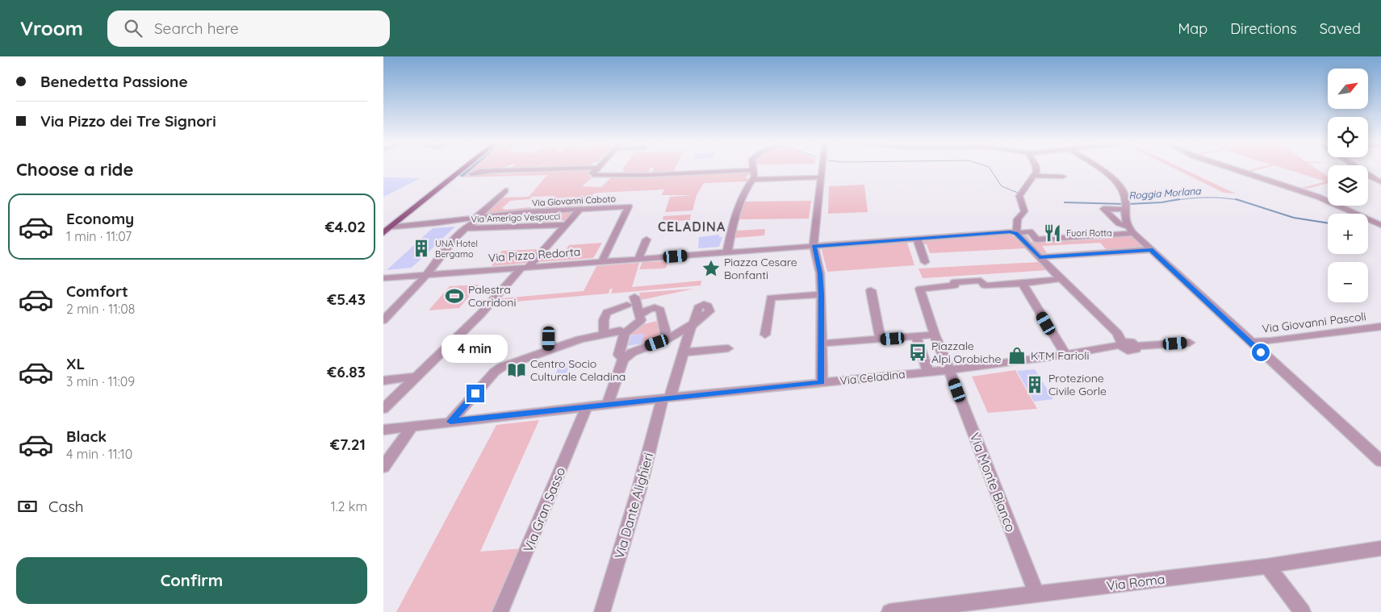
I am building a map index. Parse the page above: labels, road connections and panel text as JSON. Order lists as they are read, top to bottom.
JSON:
{
  "streets": {
    "street": [
      "Via Giovanni Caboto",
      "Via Amerigo Vespucci",
      "Via Pizzo Redorta",
      "Via Giovanni Pascoli",
      "Via Celadina",
      "Via Monte Bianco",
      "Via Dante Alighieri",
      "Via Gran Sasso",
      "Via Roma"
    ]
  },
  "crossings": [
    ["Via Giovanni Caboto", "Via Amerigo Vespucci"],
    ["Via Giovanni Caboto", "Via Pizzo Redorta"],
    ["Via Celadina", "Via Monte Bianco"],
    ["Via Celadina", "Via Dante Alighieri"],
    ["Via Celadina", "Via Gran Sasso"],
    ["Via Monte Bianco", "Via Roma"]
  ],
  "districts": ["CELADINA"],
  "water": ["Roggia Morlana"],
  "places": {
    "restaurant": ["Fuori Rotta"],
    "building": ["UNA Hotel Bergamo", "Protezione Civile Gorle"],
    "place": ["Piazza Cesare Bonfanti"],
    "sports": ["Palestra Corridoni"],
    "bus stop": ["Piazzale Alpi Orobiche"],
    "shop": ["KTM Farioli"],
    "library": ["Centro Socio Culturale Celadina"]
  },
  "north": "top right",
  "page": {
    "header": "Vroom",
    "search": "Search here",
    "nav": ["Map", "Directions", "Saved"],
    "banner": ["Benedetta Passione", "Via Pizzo dei Tre Signori"],
    "map_buttons": ["+", "−"],
    "heading": "Choose a ride",
    "list": [
      {
        "name": "Economy",
        "note": "1 min · 11:07",
        "value": "€4.02"
      },
      {
        "name": "Comfort",
        "note": "2 min · 11:08",
        "value": "€5.43"
      },
      {
        "name": "XL",
        "note": "3 min · 11:09",
        "value": "€6.83"
      },
      {
        "name": "Black",
        "note": "4 min · 11:10",
        "value": "€7.21"
      }
    ],
    "bubble": "4 min",
    "pay": ["Cash", "1.2 km"],
    "buttons": "Confirm"
  }
}
